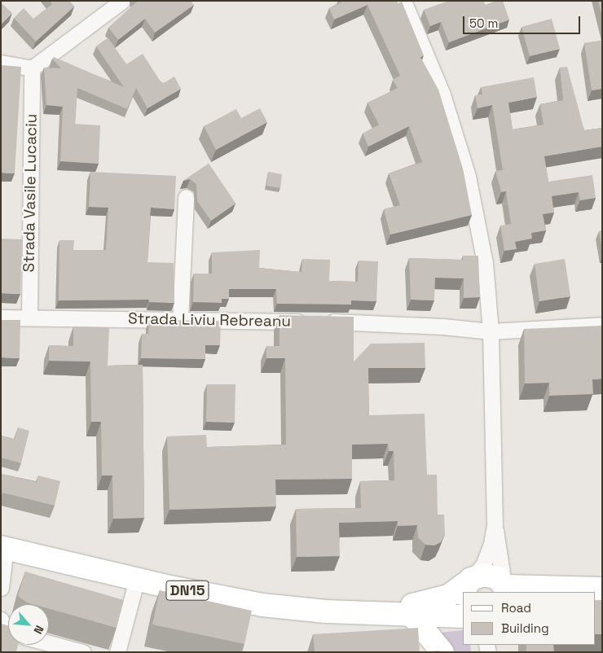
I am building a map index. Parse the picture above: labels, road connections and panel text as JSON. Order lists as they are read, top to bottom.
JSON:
{
  "streets": {
    "main road": ["DN15"],
    "street": ["Strada Vasile Lucaciu", "Strada Liviu Rebreanu"]
  },
  "crossings": [
    ["Strada Vasile Lucaciu", "Strada Liviu Rebreanu"]
  ],
  "legend": ["Road", "Building"],
  "scale_bar": "50 m",
  "north": "bottom right"
}
